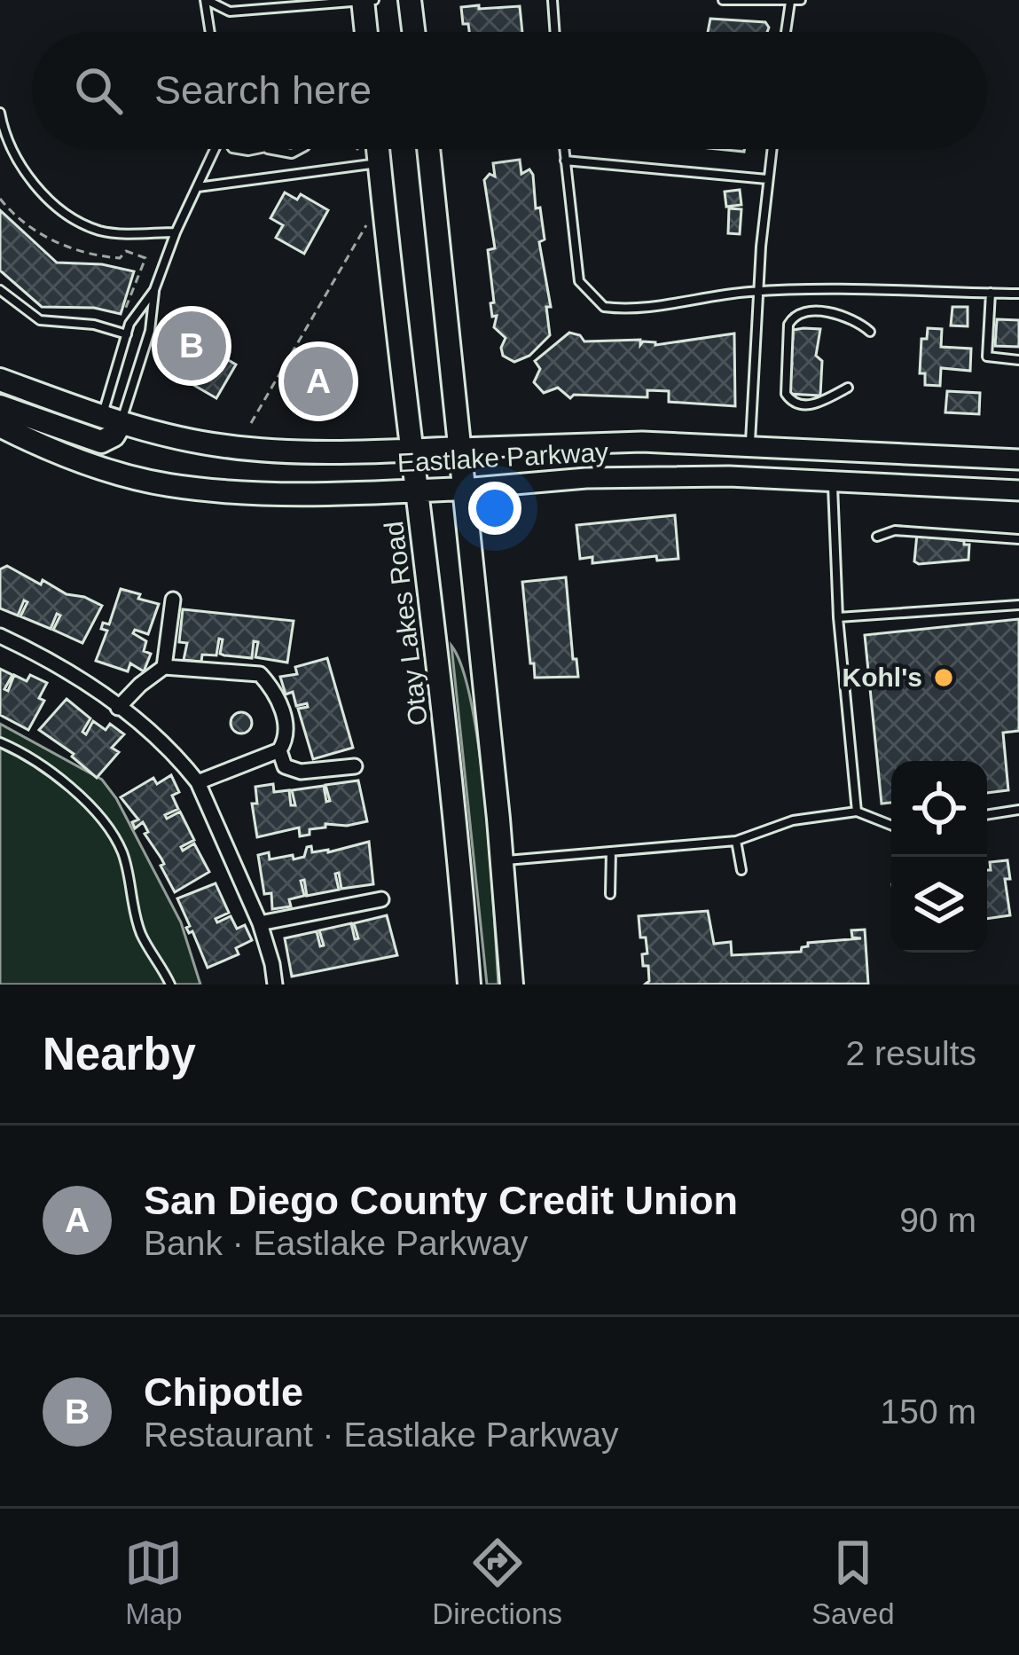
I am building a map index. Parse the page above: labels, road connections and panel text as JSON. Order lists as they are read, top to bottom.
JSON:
{
  "streets": {
    "main road": ["Eastlake Parkway", "Otay Lakes Road"]
  },
  "crossings": [
    ["Eastlake Parkway", "Otay Lakes Road"]
  ],
  "places": ["Kohl's"],
  "page": {
    "search": "Search here",
    "pins": ["B", "A"],
    "heading": ["Nearby", "2 results"],
    "list": [
      {
        "mark": "A",
        "name": "San Diego County Credit Union",
        "note": "Bank · Eastlake Parkway",
        "value": "90 m"
      },
      {
        "mark": "B",
        "name": "Chipotle",
        "note": "Restaurant · Eastlake Parkway",
        "value": "150 m"
      }
    ],
    "nav": ["Map", "Directions", "Saved"]
  }
}
